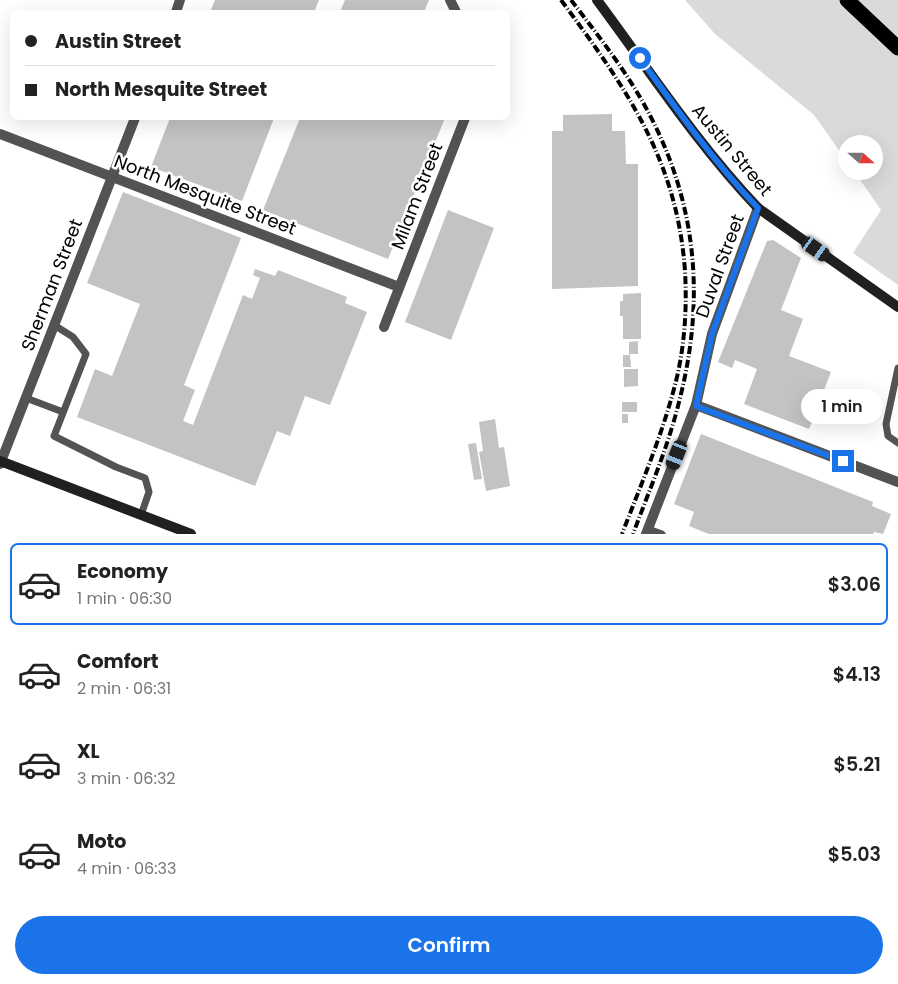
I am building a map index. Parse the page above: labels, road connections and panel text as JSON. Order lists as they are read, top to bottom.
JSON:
{
  "streets": {
    "street": [
      "Austin Street",
      "North Mesquite Street",
      "Milam Street",
      "Duval Street",
      "Sherman Street"
    ]
  },
  "crossings": [
    ["Austin Street", "Duval Street"],
    ["North Mesquite Street", "Milam Street"],
    ["North Mesquite Street", "Sherman Street"]
  ],
  "north": "right",
  "page": {
    "banner": ["Austin Street", "North Mesquite Street"],
    "bubble": "1 min",
    "list": [
      {
        "name": "Economy",
        "note": "1 min · 06:30",
        "value": "$3.06"
      },
      {
        "name": "Comfort",
        "note": "2 min · 06:31",
        "value": "$4.13"
      },
      {
        "name": "XL",
        "note": "3 min · 06:32",
        "value": "$5.21"
      },
      {
        "name": "Moto",
        "note": "4 min · 06:33",
        "value": "$5.03"
      }
    ],
    "buttons": "Confirm"
  }
}
